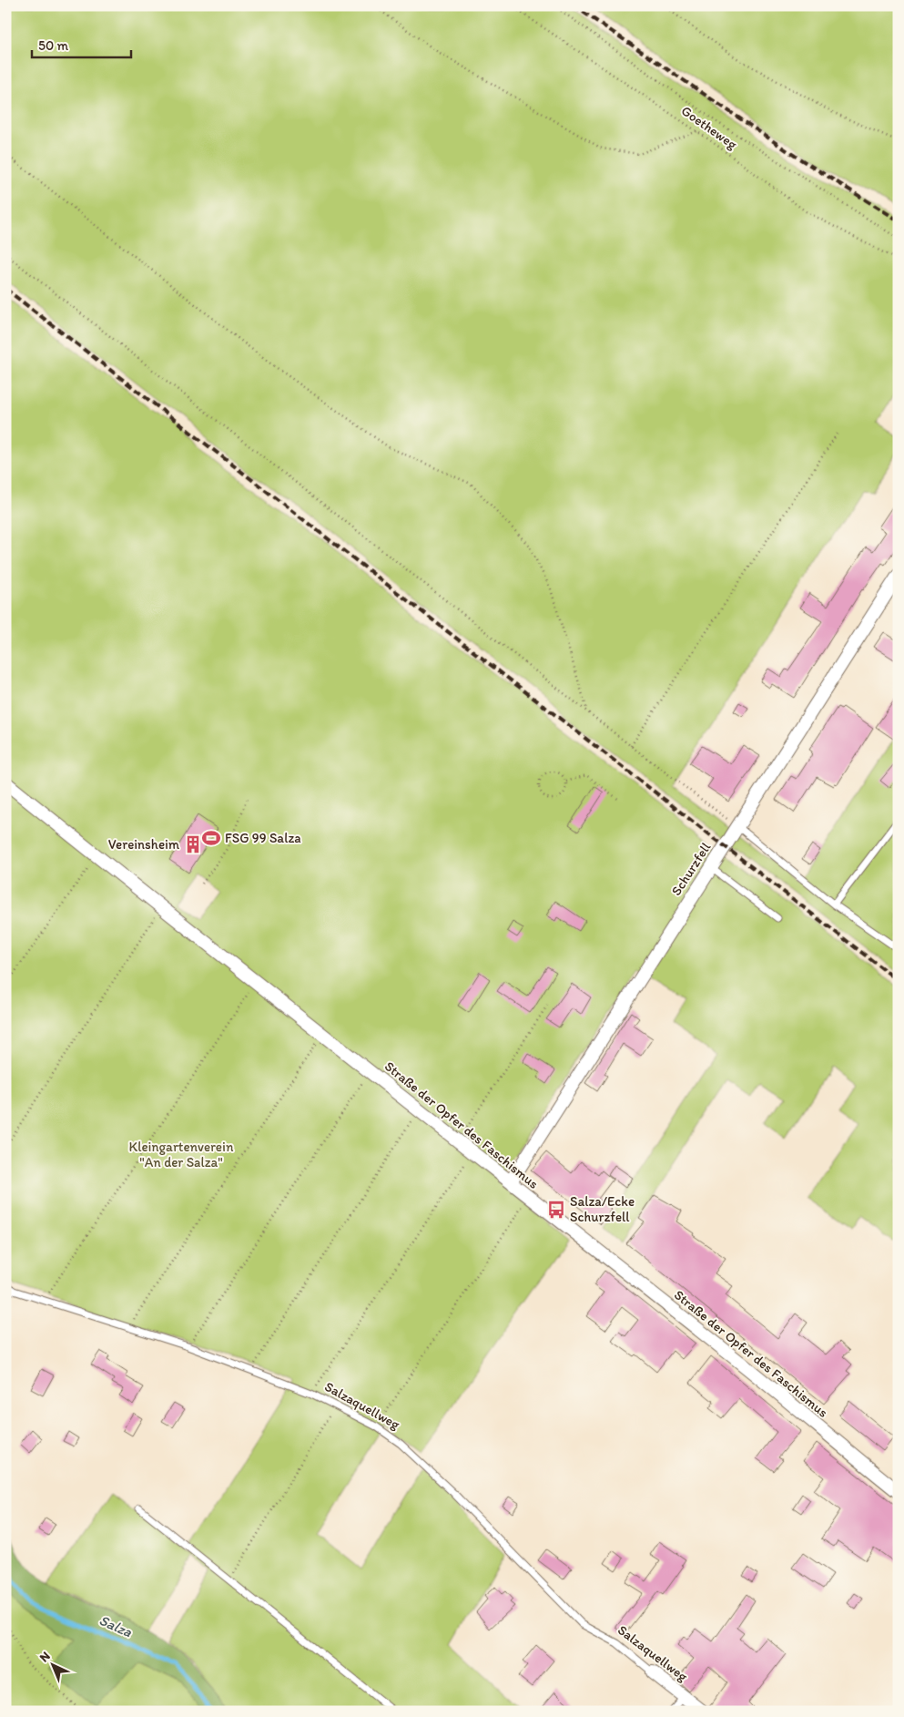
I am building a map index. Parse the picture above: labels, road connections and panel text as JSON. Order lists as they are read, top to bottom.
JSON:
{
  "streets": {
    "street": ["Schurzfell", "Straße der Opfer des Faschismus", "Salzaquellweg"],
    "path": ["Goetheweg"]
  },
  "crossings": [
    ["Schurzfell", "Straße der Opfer des Faschismus"]
  ],
  "water": ["Salza"],
  "parks": ["Kleingartenverein \"An der Salza\""],
  "places": {
    "sports": ["FSG 99 Salza"],
    "building": ["Vereinsheim"],
    "bus stop": ["Salza/Ecke Schurzfell"]
  },
  "scale_bar": "50 m",
  "north": "top left"
}
